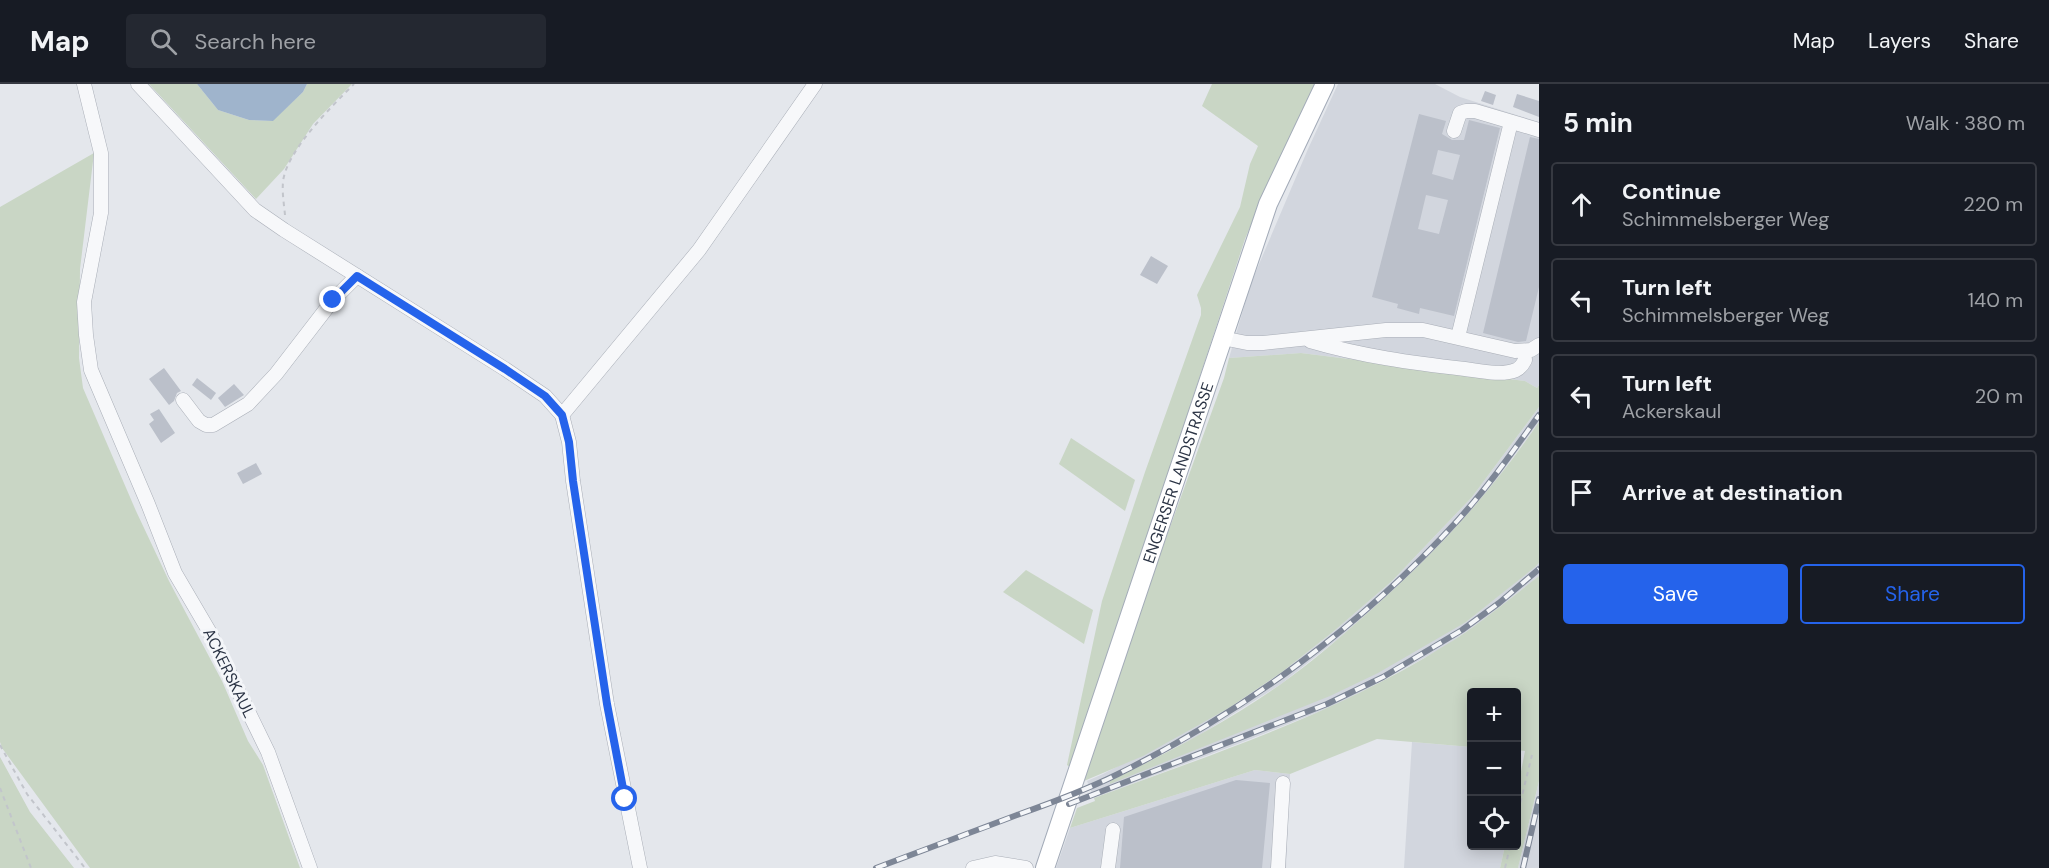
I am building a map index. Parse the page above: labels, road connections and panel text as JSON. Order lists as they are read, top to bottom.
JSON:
{
  "streets": {
    "main road": ["ENGERSER LANDSTRASSE"],
    "lane": ["ACKERSKAUL"]
  },
  "page": {
    "header": "Map",
    "search": "Search here",
    "nav": ["Map", "Layers", "Share"],
    "heading": ["5 min", "Walk · 380 m"],
    "list": [
      ["Continue", "Schimmelsberger Weg", "220 m"],
      ["Turn left", "Schimmelsberger Weg", "140 m"],
      ["Turn left", "Ackerskaul", "20 m"],
      "Arrive at destination"
    ],
    "buttons": ["Save", "Share"],
    "map_buttons": ["+", "−"]
  }
}
